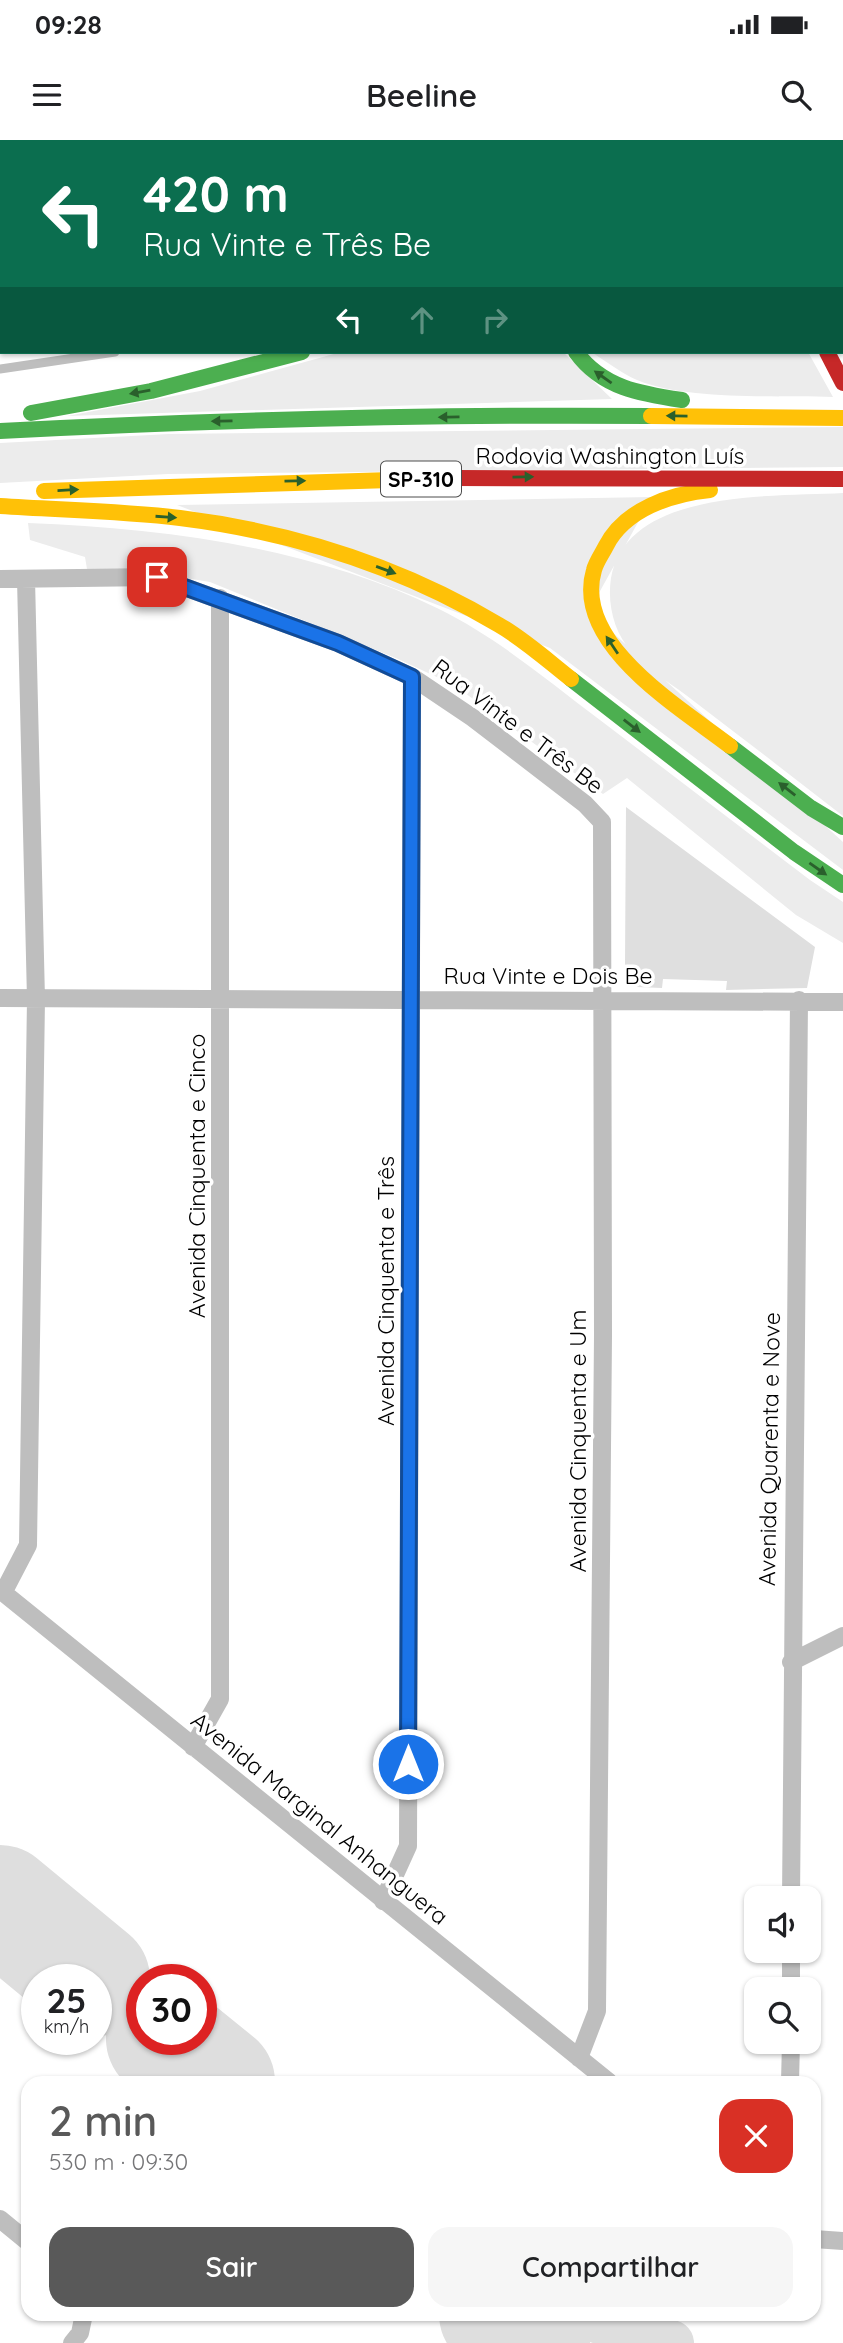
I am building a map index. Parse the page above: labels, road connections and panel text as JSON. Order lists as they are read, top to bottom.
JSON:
{
  "streets": {
    "highway": ["Rodovia Washington Luís", "SP-310"],
    "street": [
      "Rua Vinte e Três Be",
      "Rua Vinte e Dois Be",
      "Avenida Cinquenta e Cinco",
      "Avenida Cinquenta e Três",
      "Avenida Cinquenta e Um",
      "Avenida Quarenta e Nove",
      "Avenida Marginal Anhanguera"
    ]
  },
  "crossings": [
    ["Rua Vinte e Três Be", "Avenida Cinquenta e Cinco"],
    ["Rua Vinte e Três Be", "Avenida Cinquenta e Três"],
    ["Rua Vinte e Três Be", "Avenida Cinquenta e Um"],
    ["Rua Vinte e Dois Be", "Avenida Cinquenta e Cinco"],
    ["Rua Vinte e Dois Be", "Avenida Cinquenta e Três"],
    ["Rua Vinte e Dois Be", "Avenida Cinquenta e Um"],
    ["Rua Vinte e Dois Be", "Avenida Quarenta e Nove"],
    ["Avenida Cinquenta e Cinco", "Avenida Marginal Anhanguera"],
    ["Avenida Cinquenta e Três", "Avenida Marginal Anhanguera"],
    ["Avenida Cinquenta e Um", "Avenida Marginal Anhanguera"]
  ],
  "page": {
    "status": "09:28",
    "header": "Beeline",
    "turn": ["420 m", "Rua Vinte e Três Be"],
    "speed": "25 km/h",
    "limit": "30",
    "heading": ["2 min", "530 m · 09:30"],
    "buttons": ["Sair", "Compartilhar"]
  }
}
